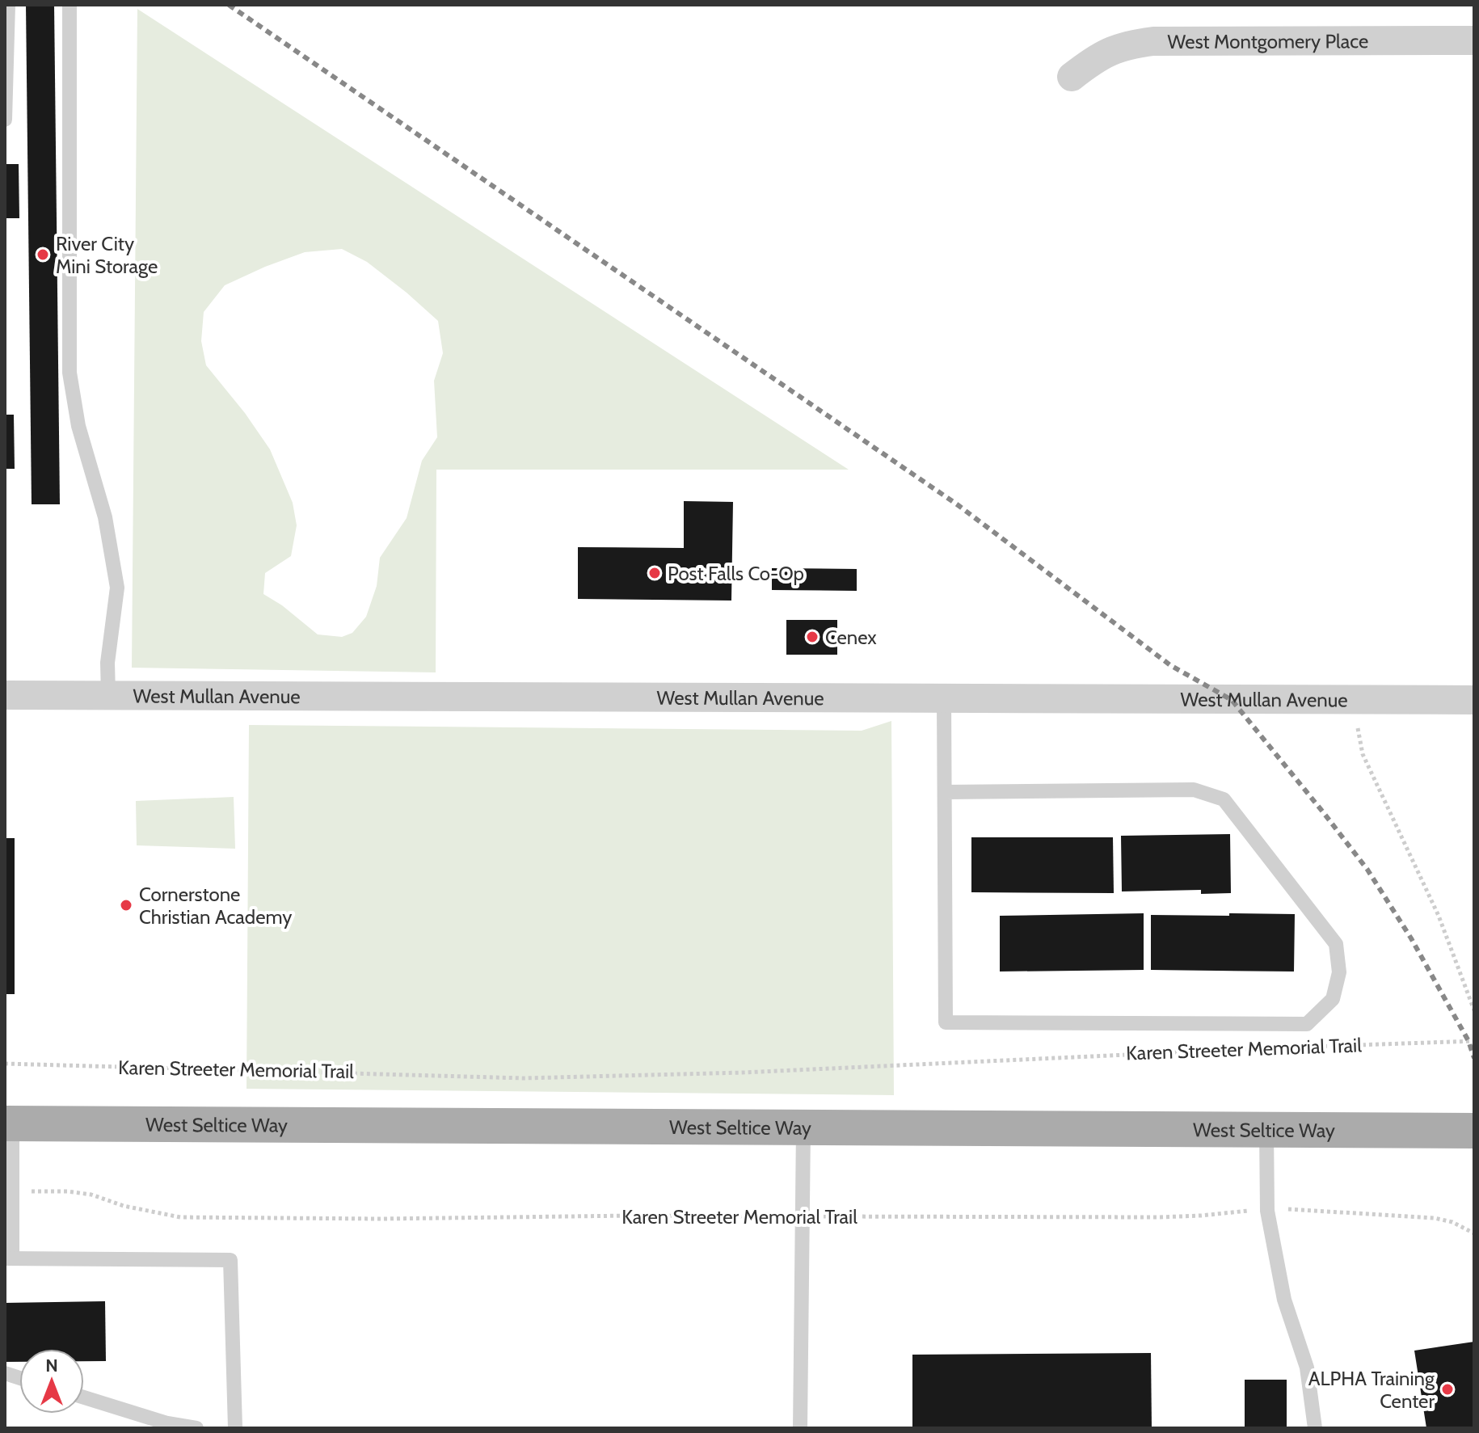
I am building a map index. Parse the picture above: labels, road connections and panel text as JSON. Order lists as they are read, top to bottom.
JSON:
{
  "streets": {
    "main road": ["West Seltice Way"],
    "street": ["West Montgomery Place", "West Mullan Avenue"],
    "path": ["Karen Streeter Memorial Trail"]
  },
  "places": [
    "River City Mini Storage",
    "Post Falls Co-Op",
    "Cenex",
    "Cornerstone Christian Academy",
    "ALPHA Training Center"
  ],
  "north": "top"
}
